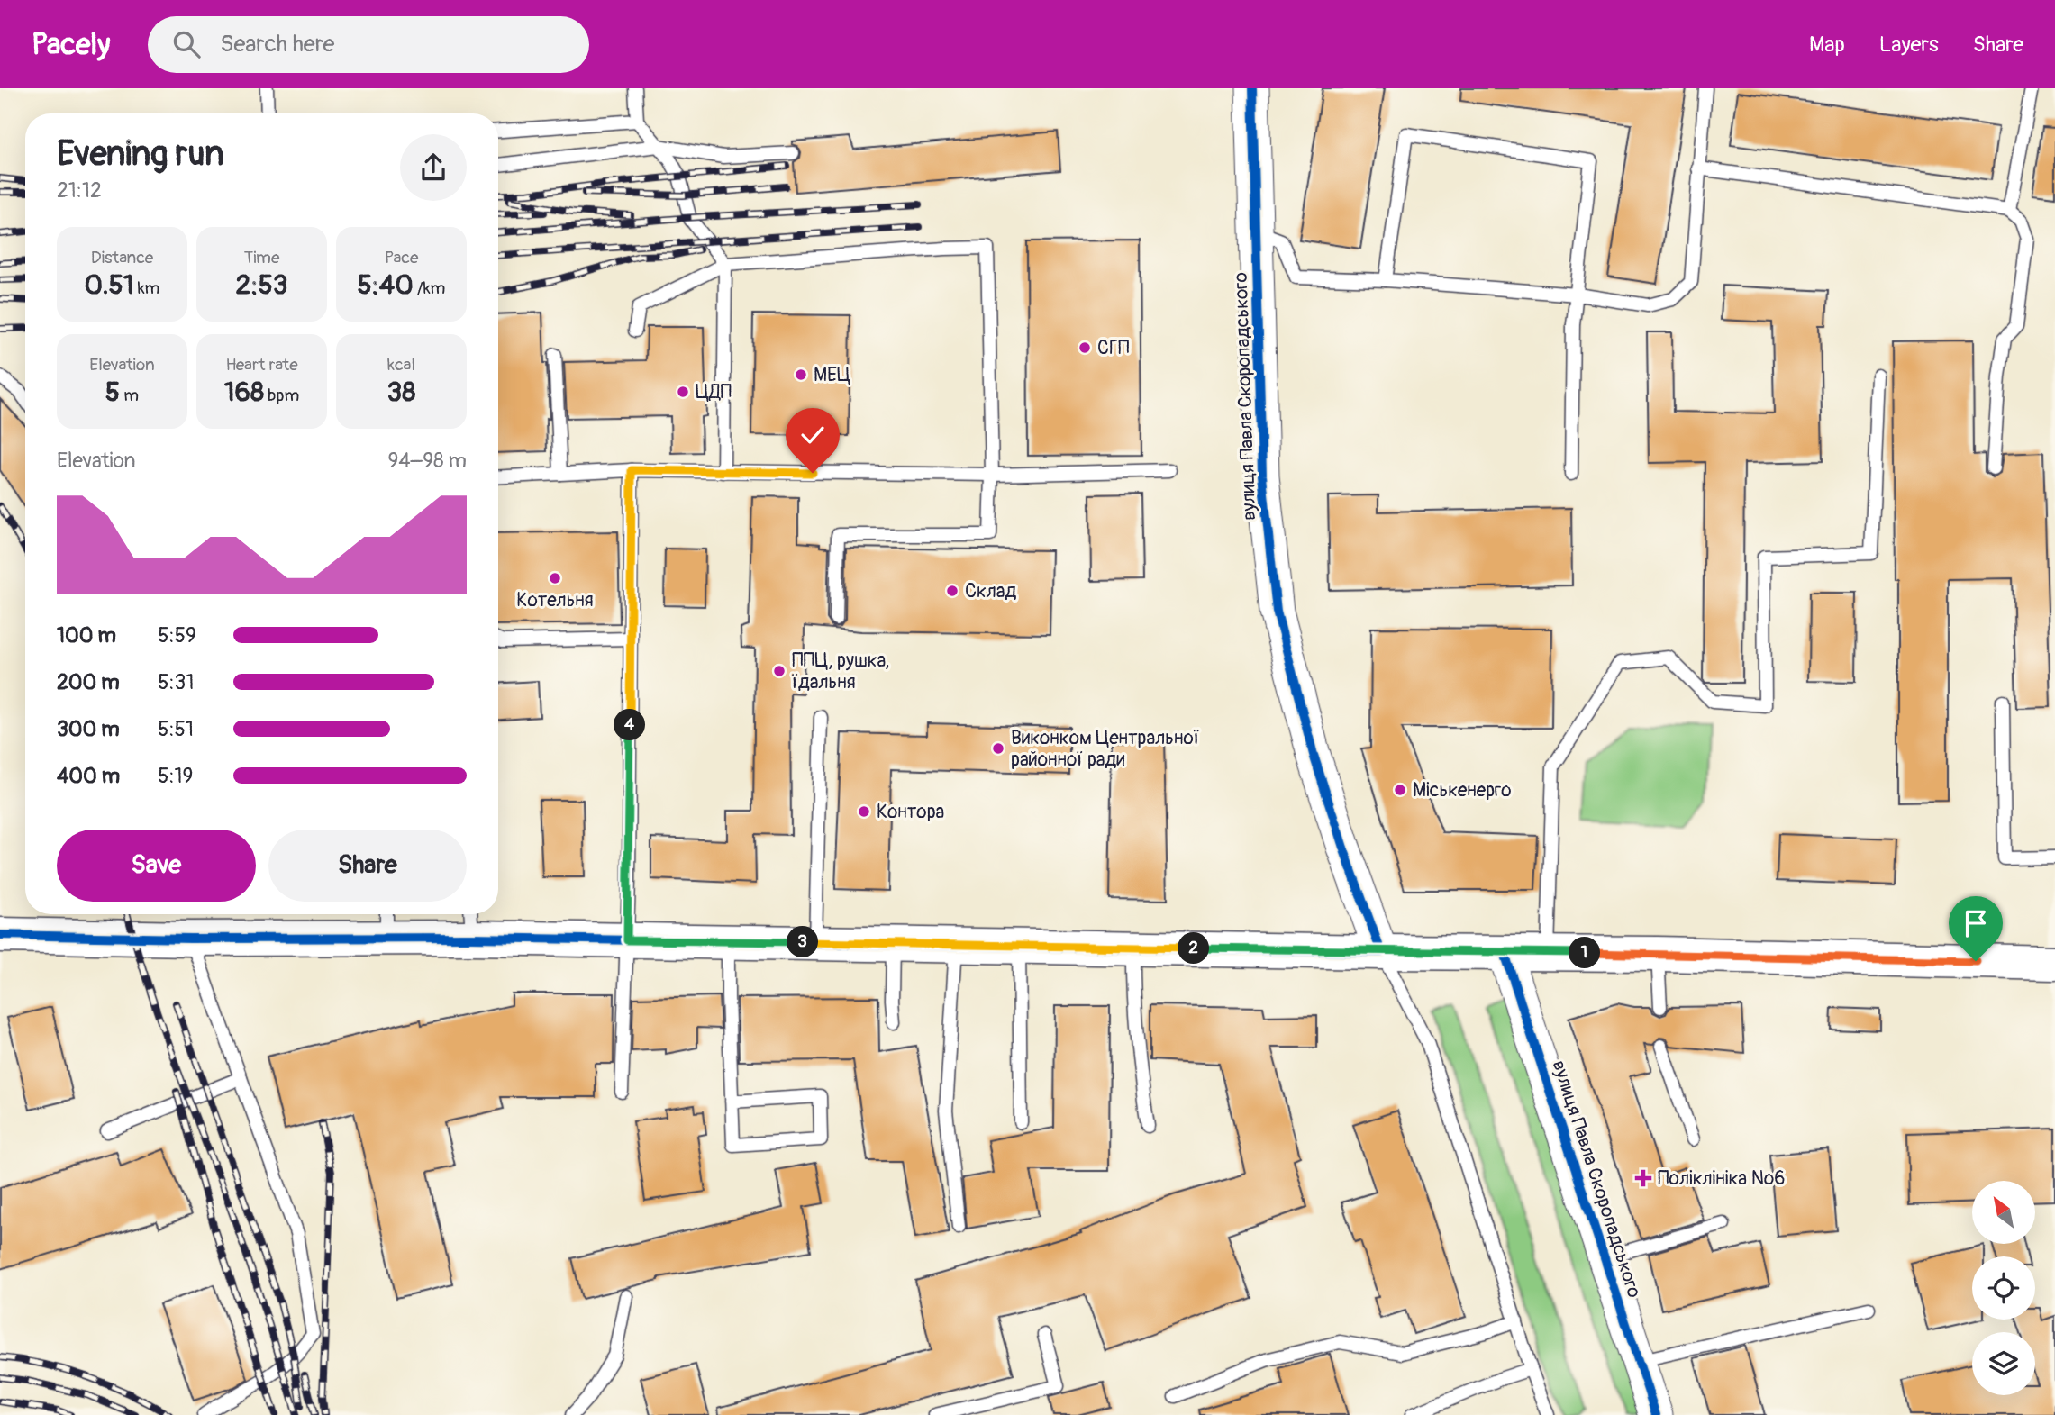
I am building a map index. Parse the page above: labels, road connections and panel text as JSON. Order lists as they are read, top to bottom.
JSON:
{
  "streets": {
    "street": ["вулиця Павла Скоропадського"]
  },
  "places": {
    "other": [
      "СГП",
      "МЕЦ",
      "ЦДП",
      "Котельня",
      "Склад",
      "ППЦ, рушка, їдальня",
      "Виконком Центральної районної ради",
      "Міськенерго",
      "Контора"
    ],
    "health": ["Поліклініка №6"]
  },
  "north": "top left",
  "page": {
    "header": "Pacely",
    "search": "Search here",
    "nav": ["Map", "Layers", "Share"],
    "heading": ["Evening run", "21:12"],
    "stats": [
      ["Distance", "0.51 km"],
      ["Time", "2:53"],
      ["Pace", "5:40 /km"],
      ["Elevation", "5 m"],
      ["Heart rate", "168 bpm"],
      ["kcal", "38"]
    ],
    "chart": ["Elevation", "94–98 m"],
    "list": [
      {
        "name": "100 m",
        "note": "5:59"
      },
      {
        "name": "200 m",
        "note": "5:31"
      },
      {
        "name": "300 m",
        "note": "5:51"
      },
      {
        "name": "400 m",
        "note": "5:19"
      }
    ],
    "pins": [
      "4",
      "3",
      "2",
      "1"
    ],
    "buttons": ["Save", "Share"]
  }
}
